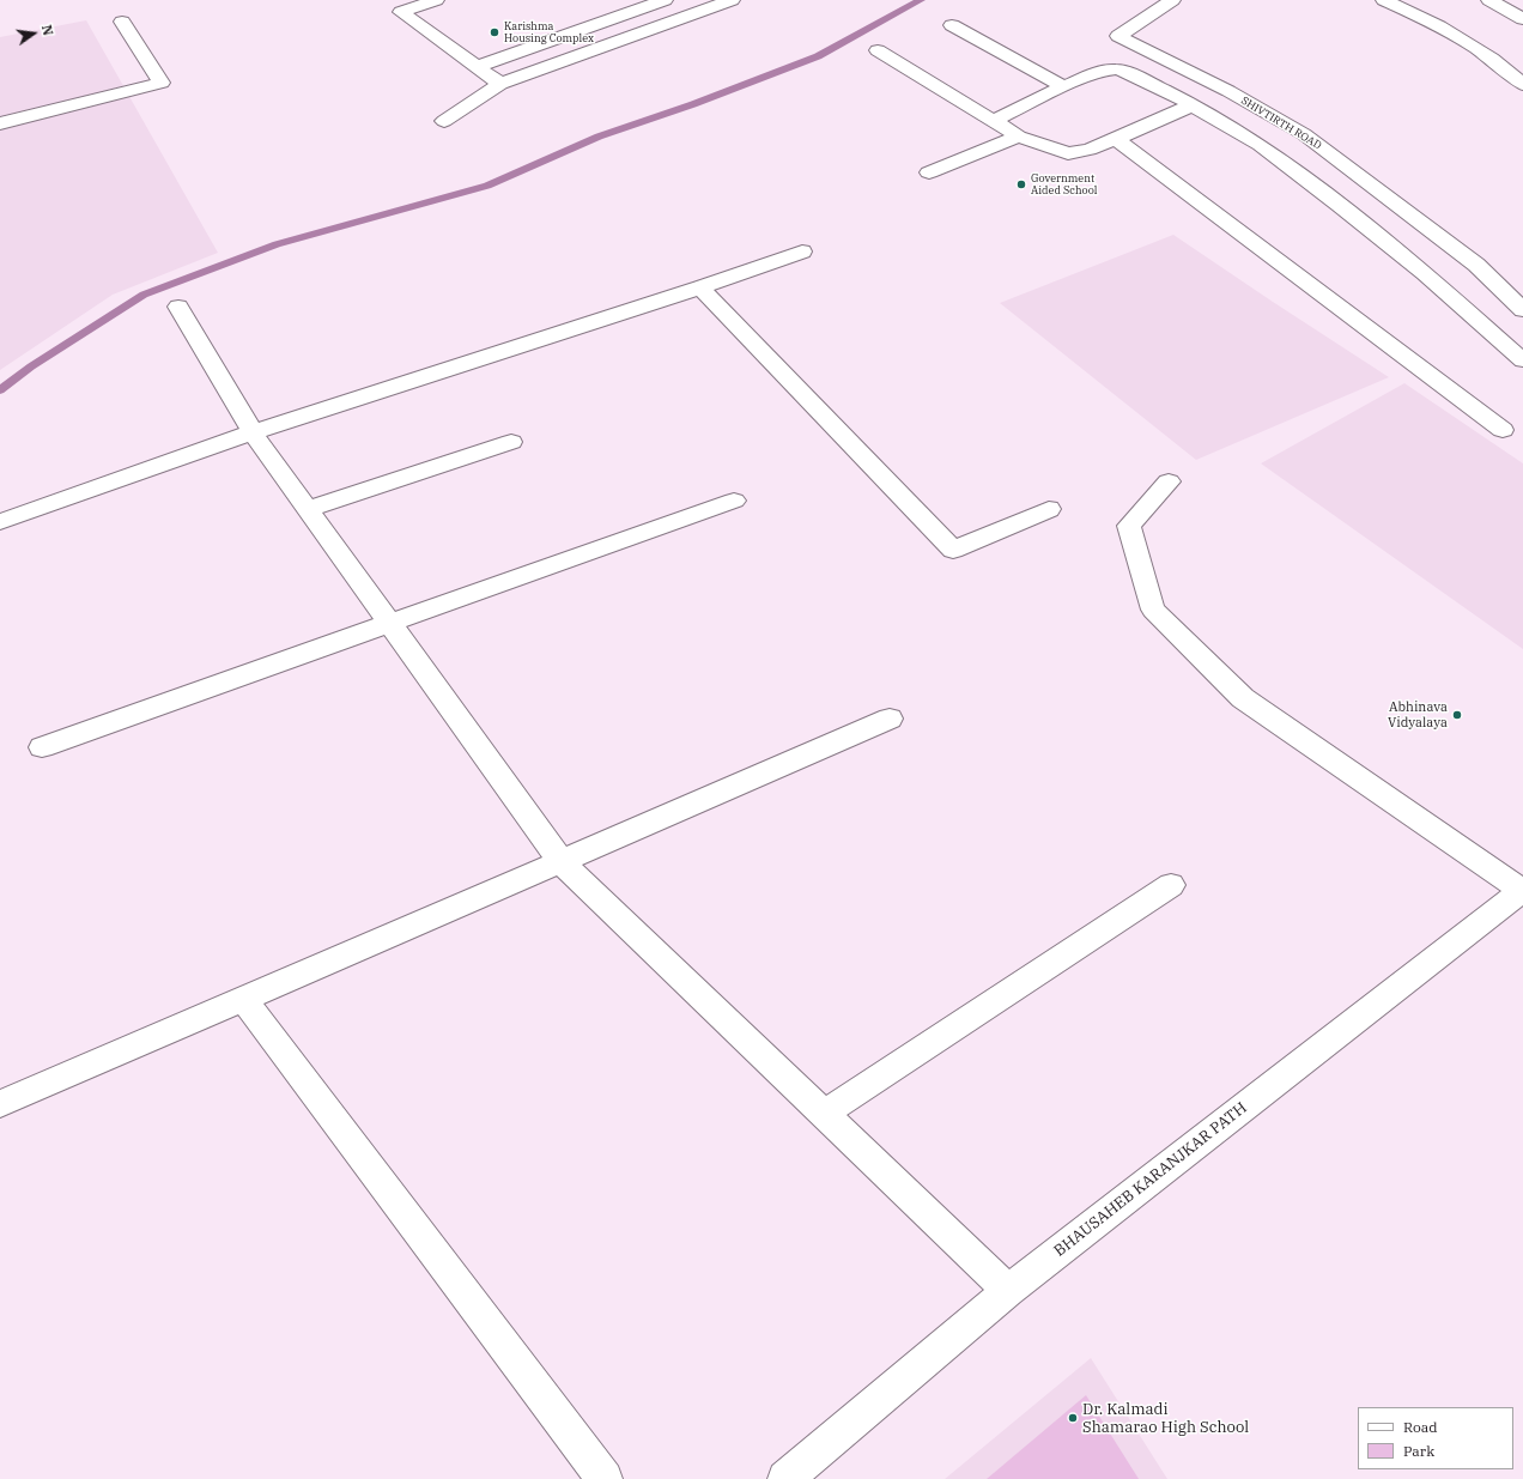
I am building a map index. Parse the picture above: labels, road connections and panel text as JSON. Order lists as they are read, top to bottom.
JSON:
{
  "streets": {
    "street": ["SHIVTIRTH ROAD", "BHAUSAHEB KARANJKAR PATH"]
  },
  "places": [
    "Karishma Housing Complex",
    "Government Aided School",
    "Abhinava Vidyalaya",
    "Dr. Kalmadi Shamarao High School"
  ],
  "legend": ["Road", "Park"],
  "north": "right"
}
